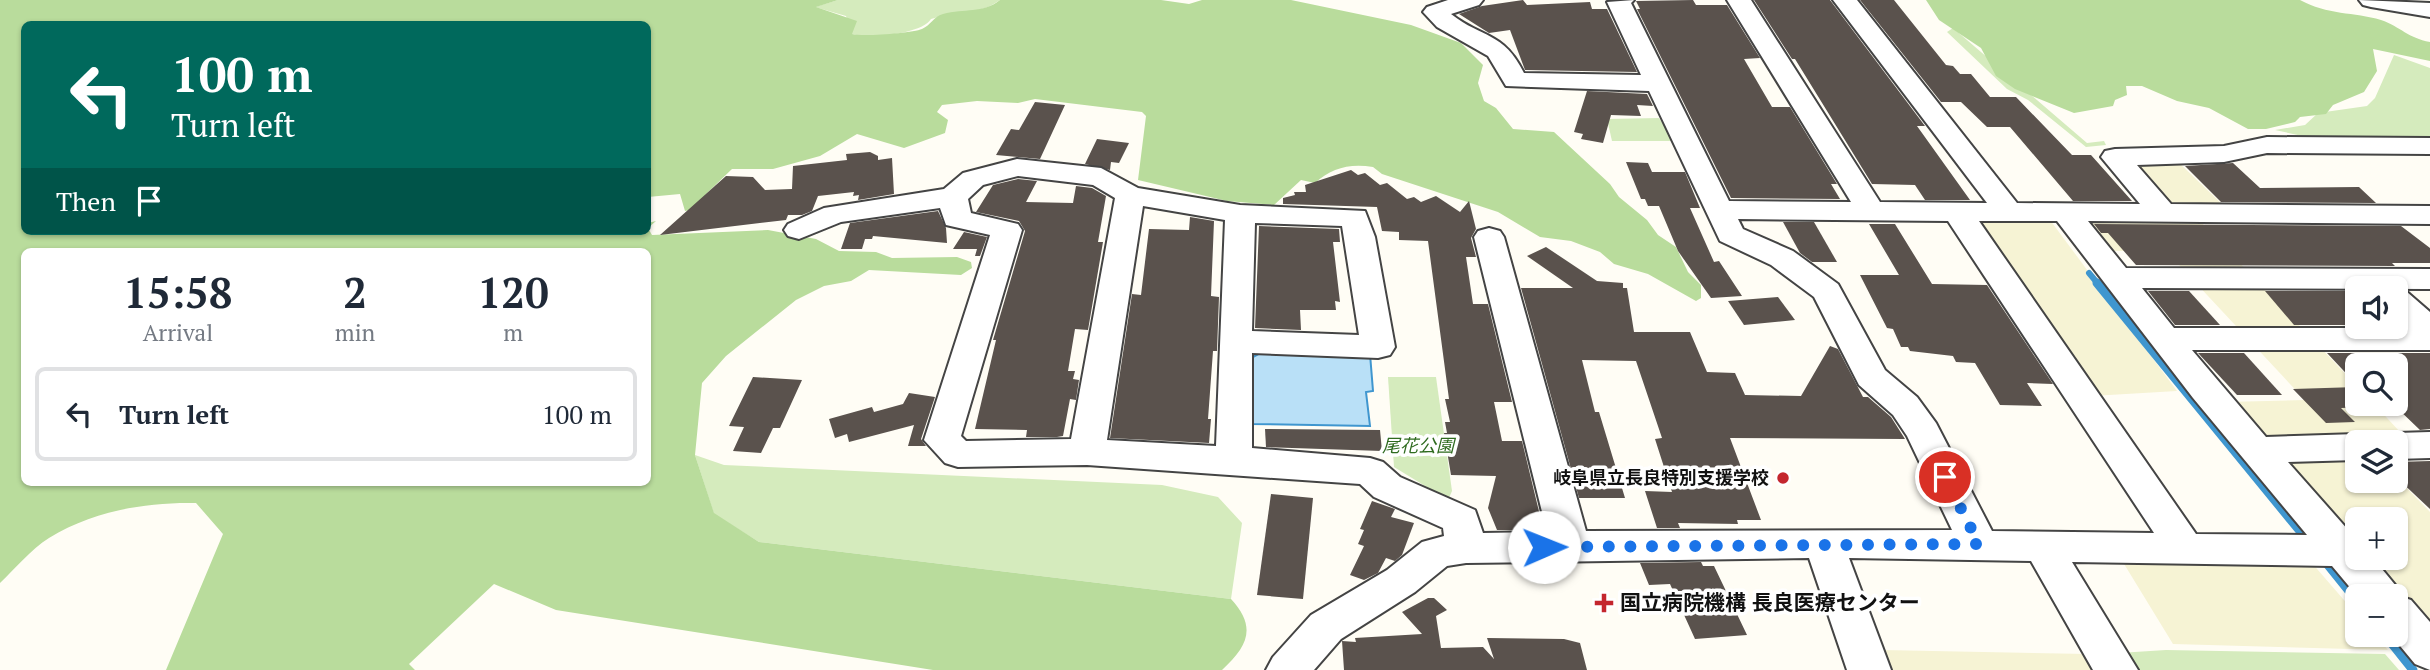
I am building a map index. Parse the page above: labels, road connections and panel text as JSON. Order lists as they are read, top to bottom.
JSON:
{
  "parks": ["尾花公園"],
  "places": {
    "other": ["岐阜県立長良特別支援学校"],
    "health": ["国立病院機構 長良医療センター"]
  },
  "page": {
    "turn": ["100 m", "Turn left"],
    "then": "Then",
    "eta": [
      "15:58",
      "Arrival",
      "2",
      "min",
      "120",
      "m"
    ],
    "map_buttons": ["+", "−"],
    "list": [
      {
        "name": "Turn left",
        "value": "100 m"
      }
    ]
  }
}
